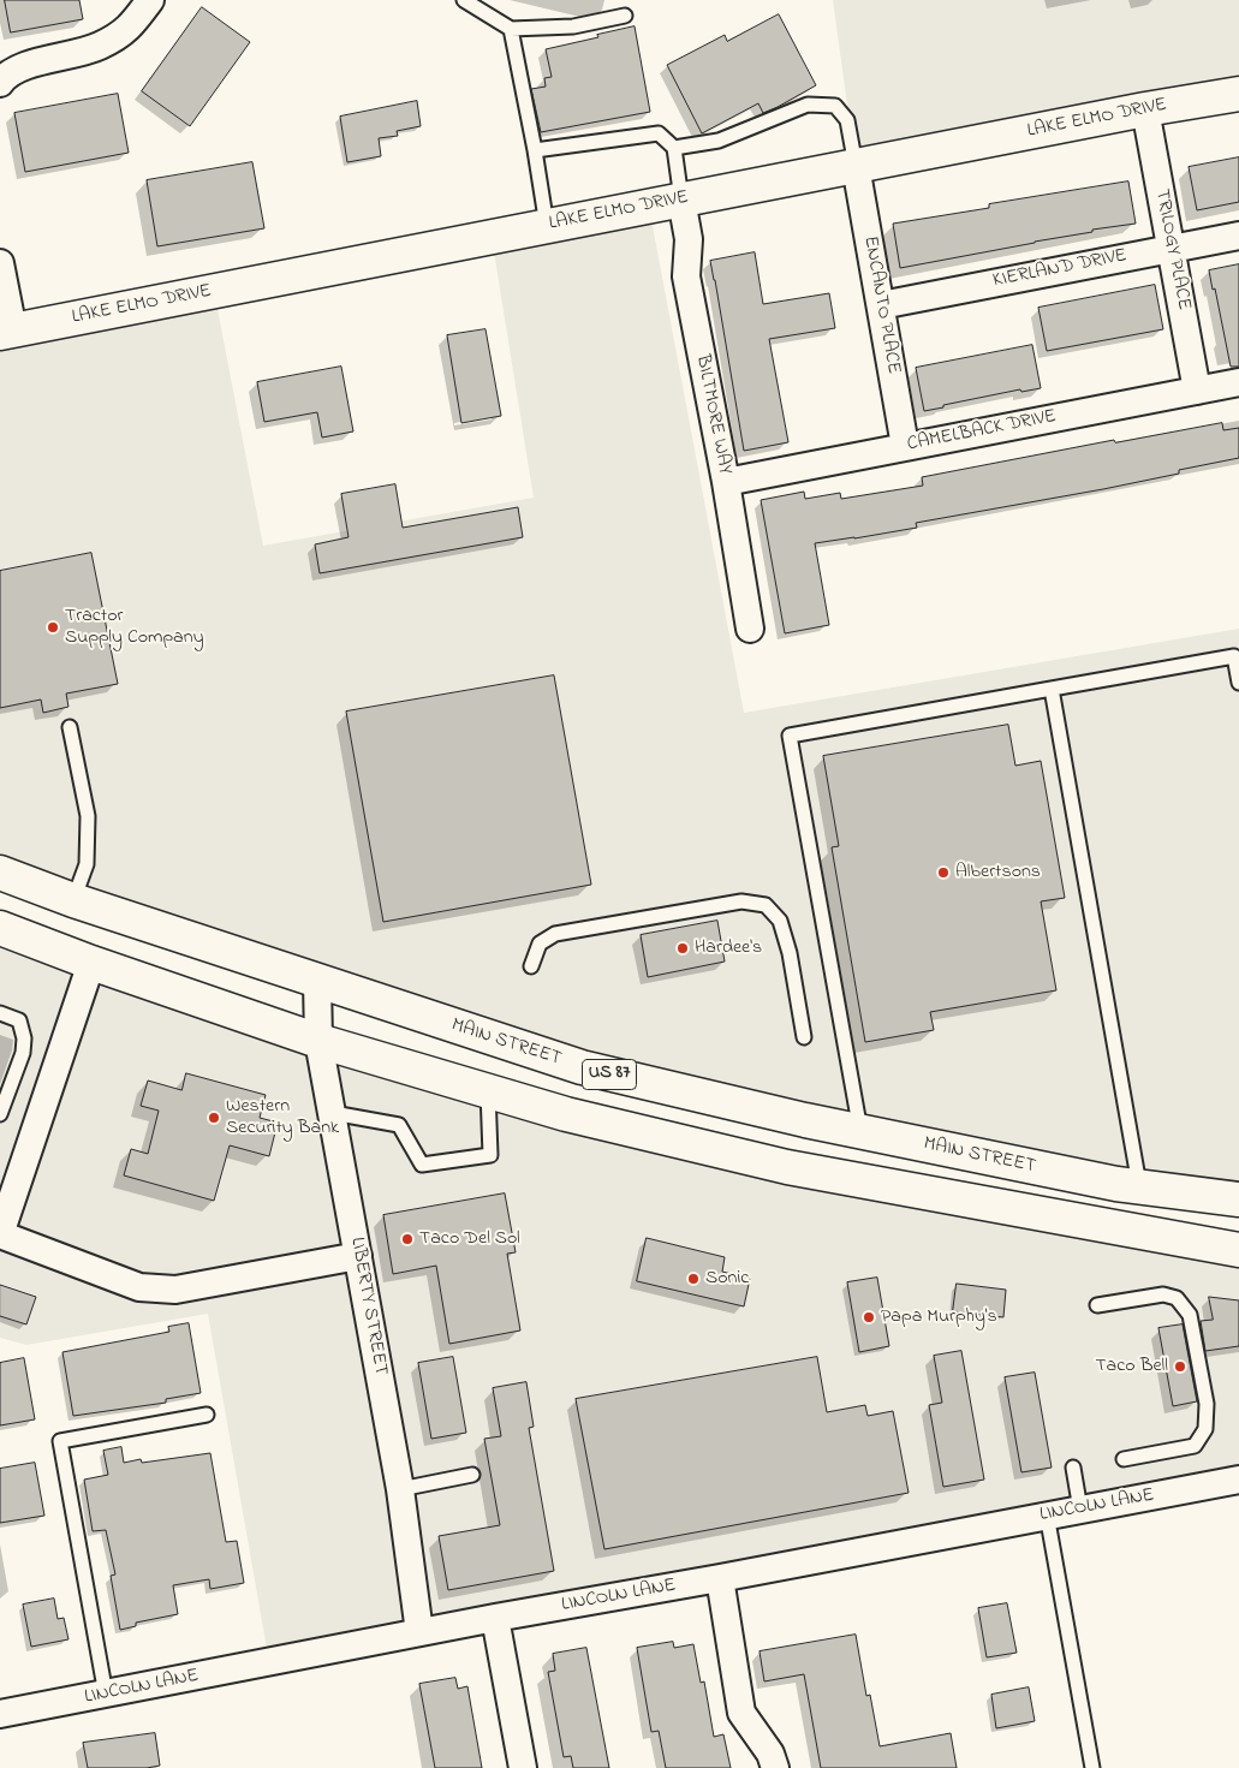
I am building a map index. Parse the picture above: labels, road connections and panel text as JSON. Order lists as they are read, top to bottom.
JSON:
{
  "streets": {
    "main road": ["LAKE ELMO DRIVE", "MAIN STREET", "US 87"],
    "street": [
      "TRILOGY PLACE",
      "KIERLAND DRIVE",
      "ENCANTO PLACE",
      "BILTMORE WAY",
      "CAMELBACK DRIVE",
      "LIBERTY STREET",
      "LINCOLN LANE"
    ]
  },
  "crossings": [
    ["LAKE ELMO DRIVE", "TRILOGY PLACE"],
    ["LAKE ELMO DRIVE", "ENCANTO PLACE"],
    ["LAKE ELMO DRIVE", "BILTMORE WAY"],
    ["TRILOGY PLACE", "KIERLAND DRIVE"],
    ["TRILOGY PLACE", "CAMELBACK DRIVE"],
    ["KIERLAND DRIVE", "ENCANTO PLACE"],
    ["ENCANTO PLACE", "CAMELBACK DRIVE"],
    ["BILTMORE WAY", "CAMELBACK DRIVE"],
    ["MAIN STREET", "LIBERTY STREET"],
    ["US 87", "LIBERTY STREET"],
    ["LIBERTY STREET", "LINCOLN LANE"]
  ],
  "places": [
    "Tractor Supply Company",
    "Albertsons",
    "Hardee's",
    "Western Security Bank",
    "Taco Del Sol",
    "Sonic",
    "Papa Murphy's",
    "Taco Bell"
  ]
}
